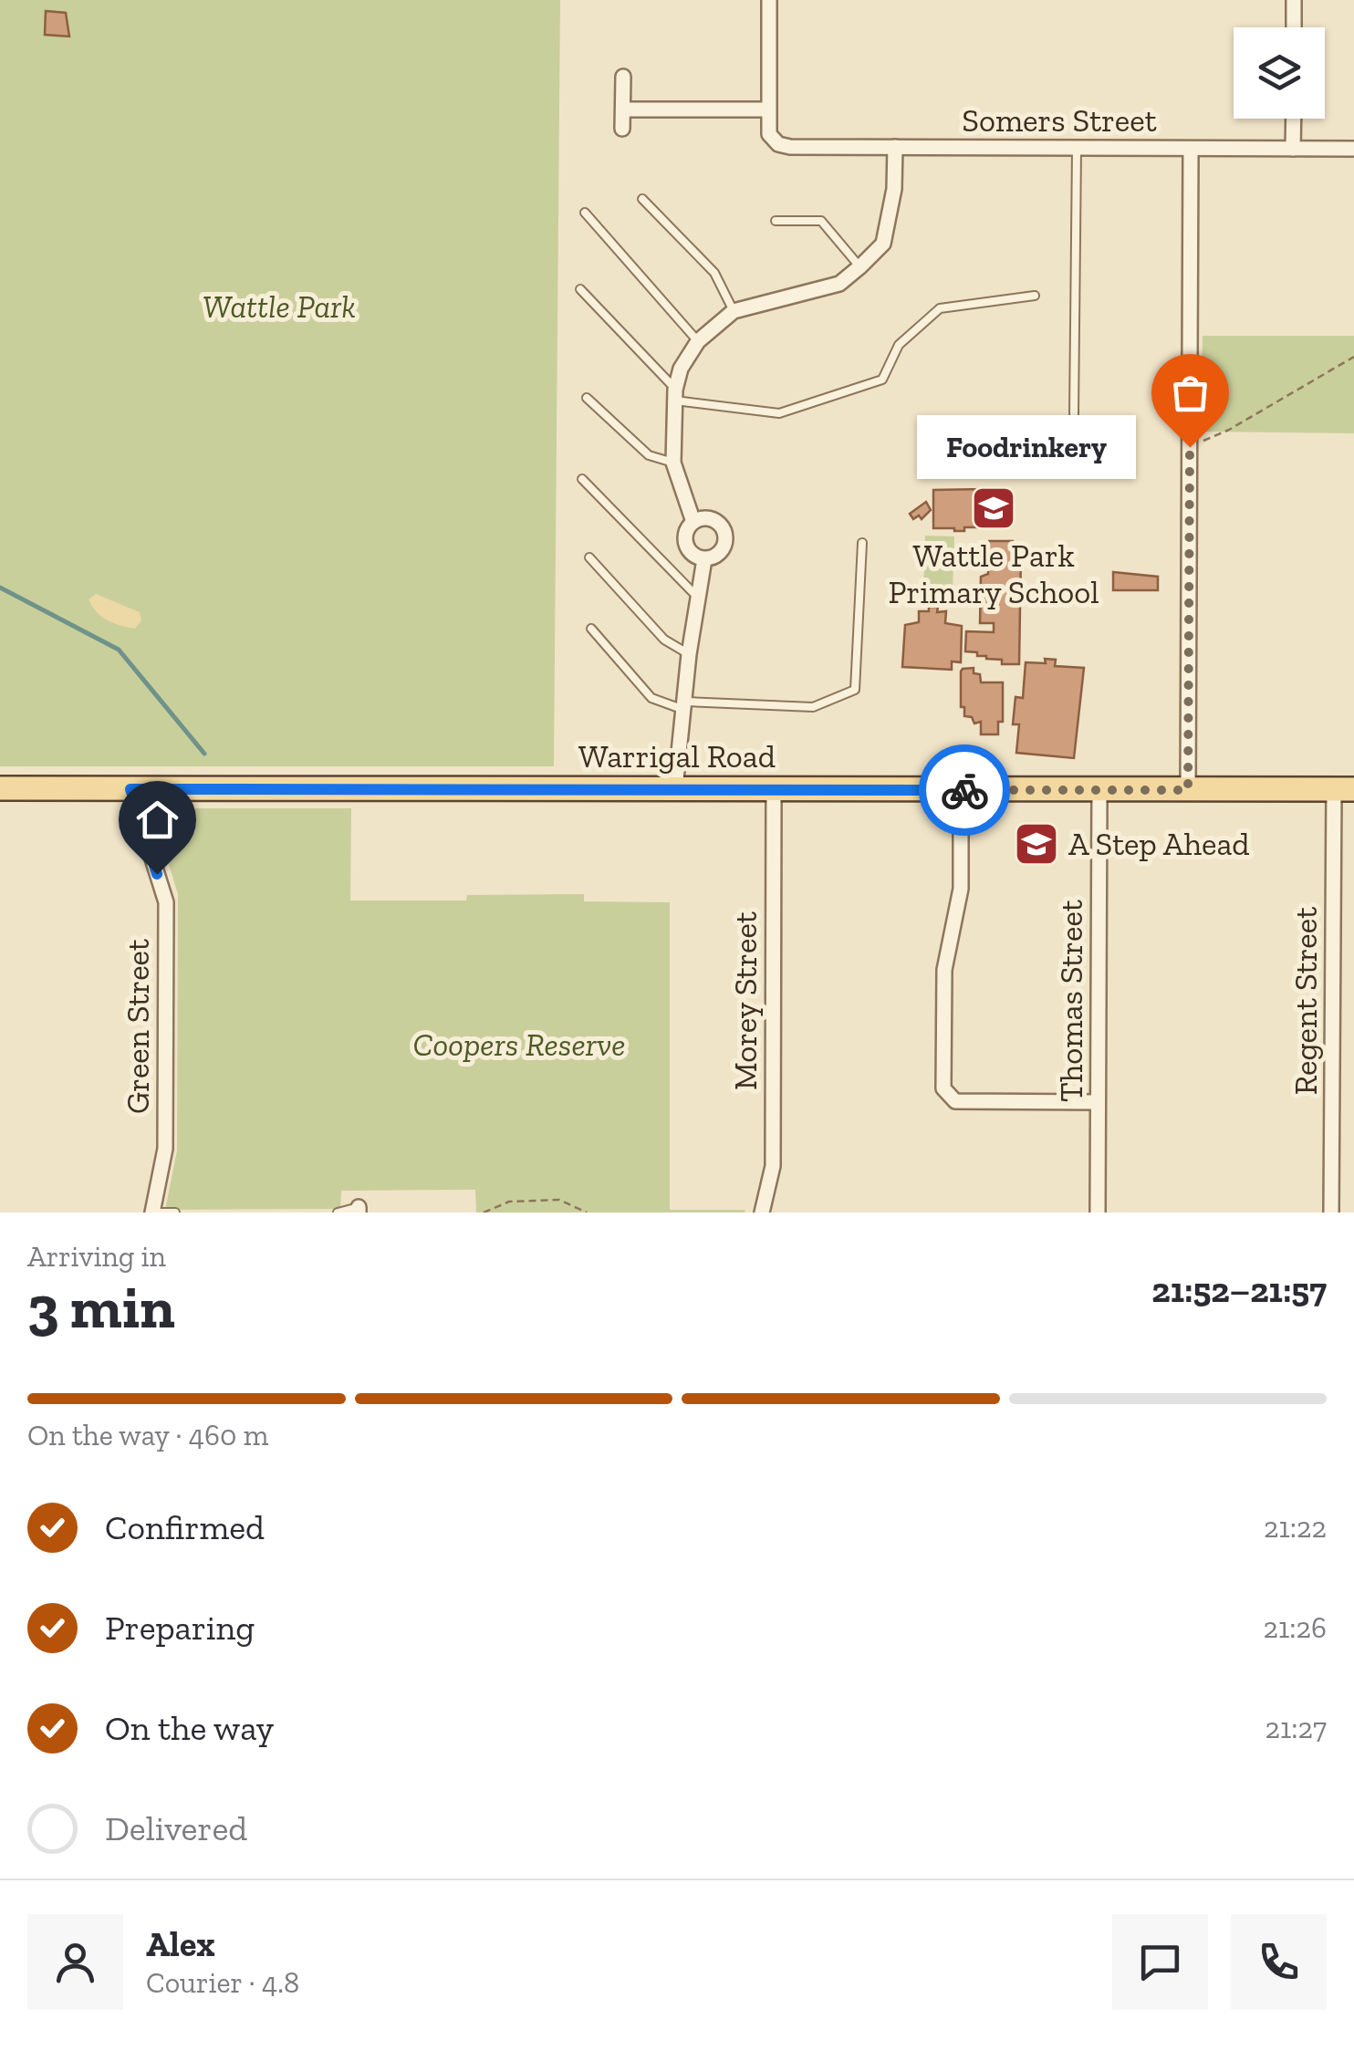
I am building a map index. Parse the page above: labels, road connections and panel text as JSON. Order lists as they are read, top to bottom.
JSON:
{
  "streets": {
    "main road": ["Warrigal Road"],
    "street": [
      "Somers Street",
      "Morey Street",
      "Thomas Street",
      "Regent Street",
      "Green Street"
    ]
  },
  "crossings": [
    ["Warrigal Road", "Morey Street"],
    ["Warrigal Road", "Thomas Street"],
    ["Warrigal Road", "Regent Street"],
    ["Warrigal Road", "Green Street"]
  ],
  "parks": ["Wattle Park", "Coopers Reserve"],
  "places": {
    "other": ["Foodrinkery"],
    "school or university": ["Wattle Park Primary School", "A Step Ahead"]
  },
  "page": {
    "bubble": "Foodrinkery",
    "heading": ["3 min", "Arriving in", "21:52–21:57"],
    "panel": ["Alex", "Courier · 4.8"],
    "bar": "On the way · 460 m",
    "list": [
      ["Confirmed", "21:22"],
      ["Preparing", "21:26"],
      ["On the way", "21:27"],
      "Delivered"
    ]
  }
}
